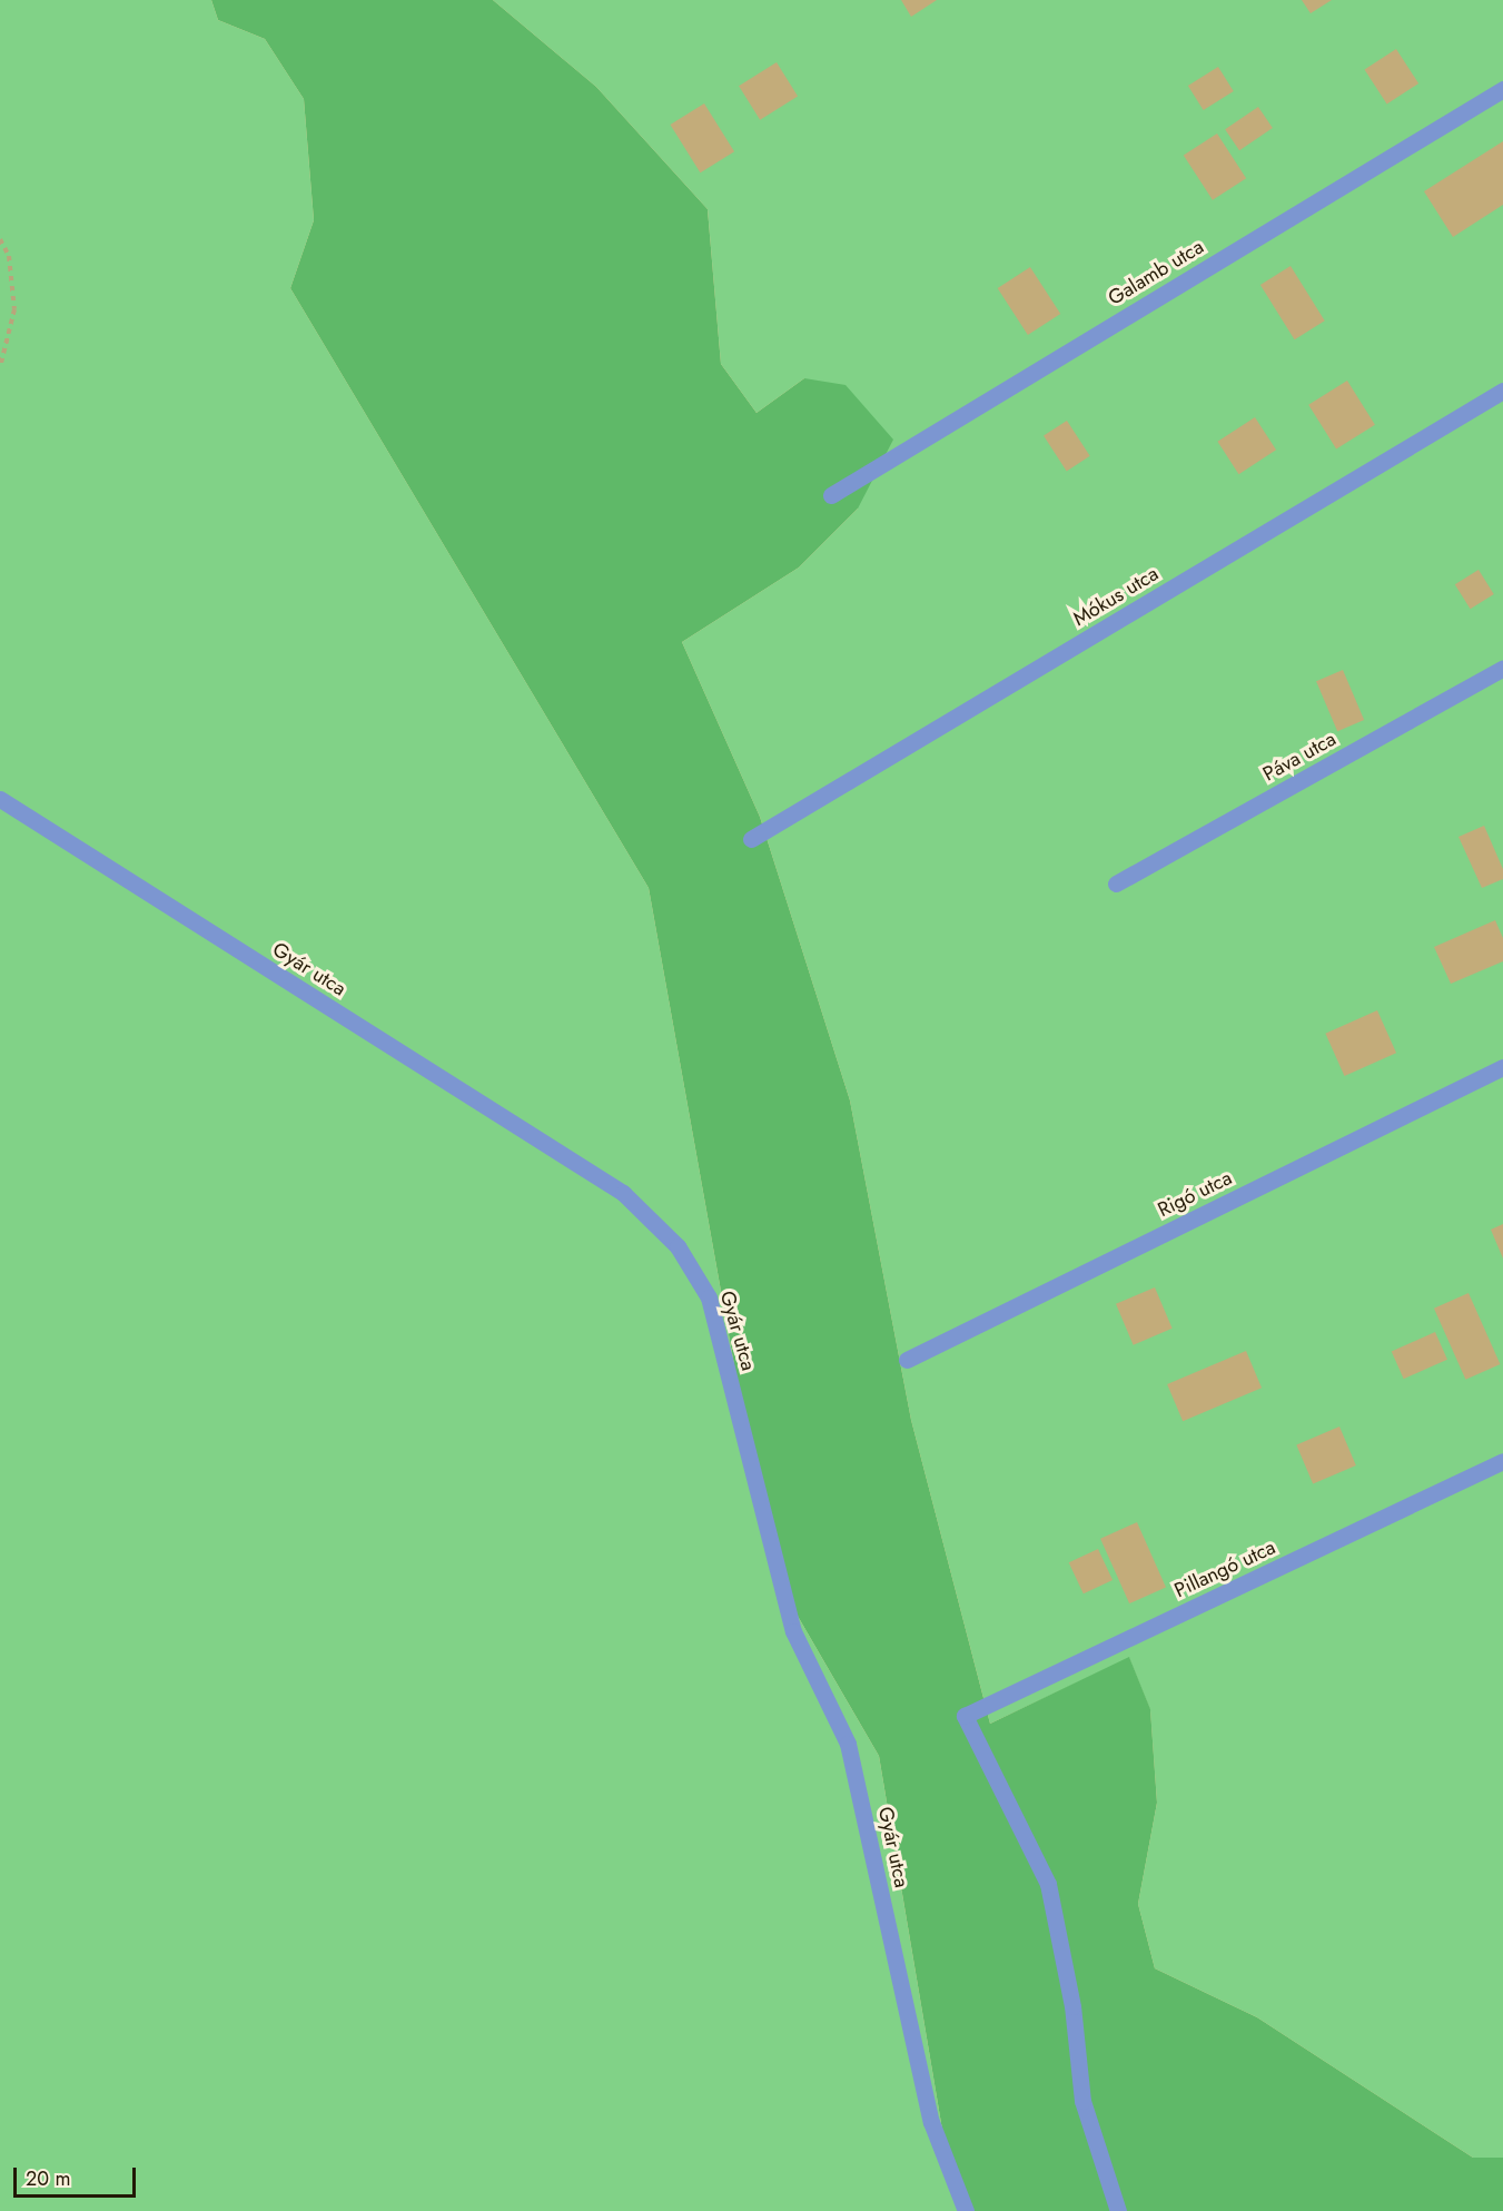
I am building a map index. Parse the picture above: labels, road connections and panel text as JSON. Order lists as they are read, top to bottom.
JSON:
{
  "streets": {
    "street": [
      "Galamb utca",
      "Mókus utca",
      "Páva utca",
      "Gyár utca",
      "Rigó utca",
      "Pillangó utca"
    ]
  },
  "scale_bar": "20 m"
}
